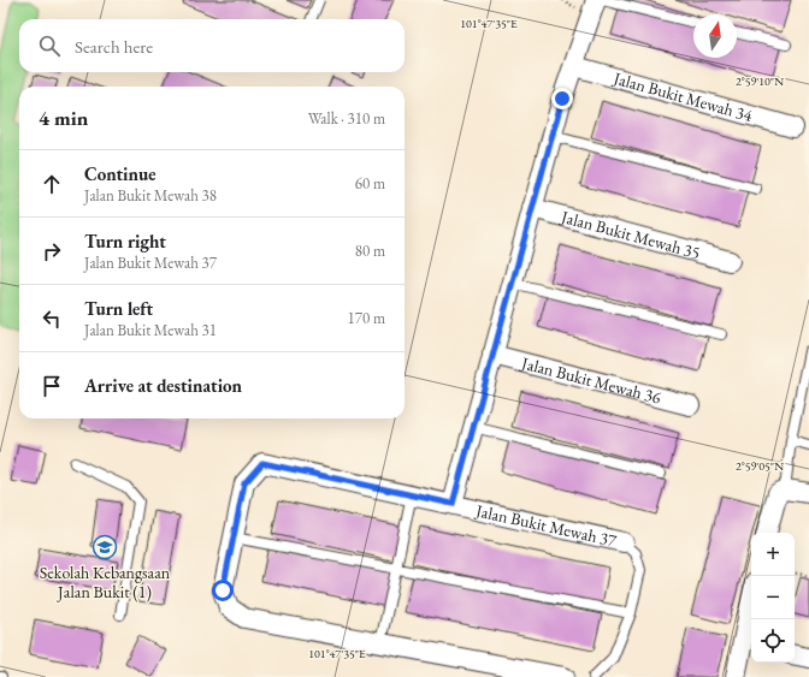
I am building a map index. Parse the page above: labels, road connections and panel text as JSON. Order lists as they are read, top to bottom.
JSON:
{
  "streets": {
    "street": [
      "Jalan Bukit Mewah 34",
      "Jalan Bukit Mewah 35",
      "Jalan Bukit Mewah 36",
      "Jalan Bukit Mewah 37"
    ]
  },
  "places": {
    "school or university": ["Sekolah Kebangsaan Jalan Bukit (1)"]
  },
  "north": "top",
  "page": {
    "search": "Search here",
    "heading": ["4 min", "Walk · 310 m"],
    "list": [
      ["Continue", "Jalan Bukit Mewah 38", "60 m"],
      ["Turn right", "Jalan Bukit Mewah 37", "80 m"],
      ["Turn left", "Jalan Bukit Mewah 31", "170 m"],
      "Arrive at destination"
    ],
    "map_buttons": ["+", "−"]
  },
  "coordinates": ["101°47'35\"E", "2°59'10\"N", "2°59'05\"N"]
}
